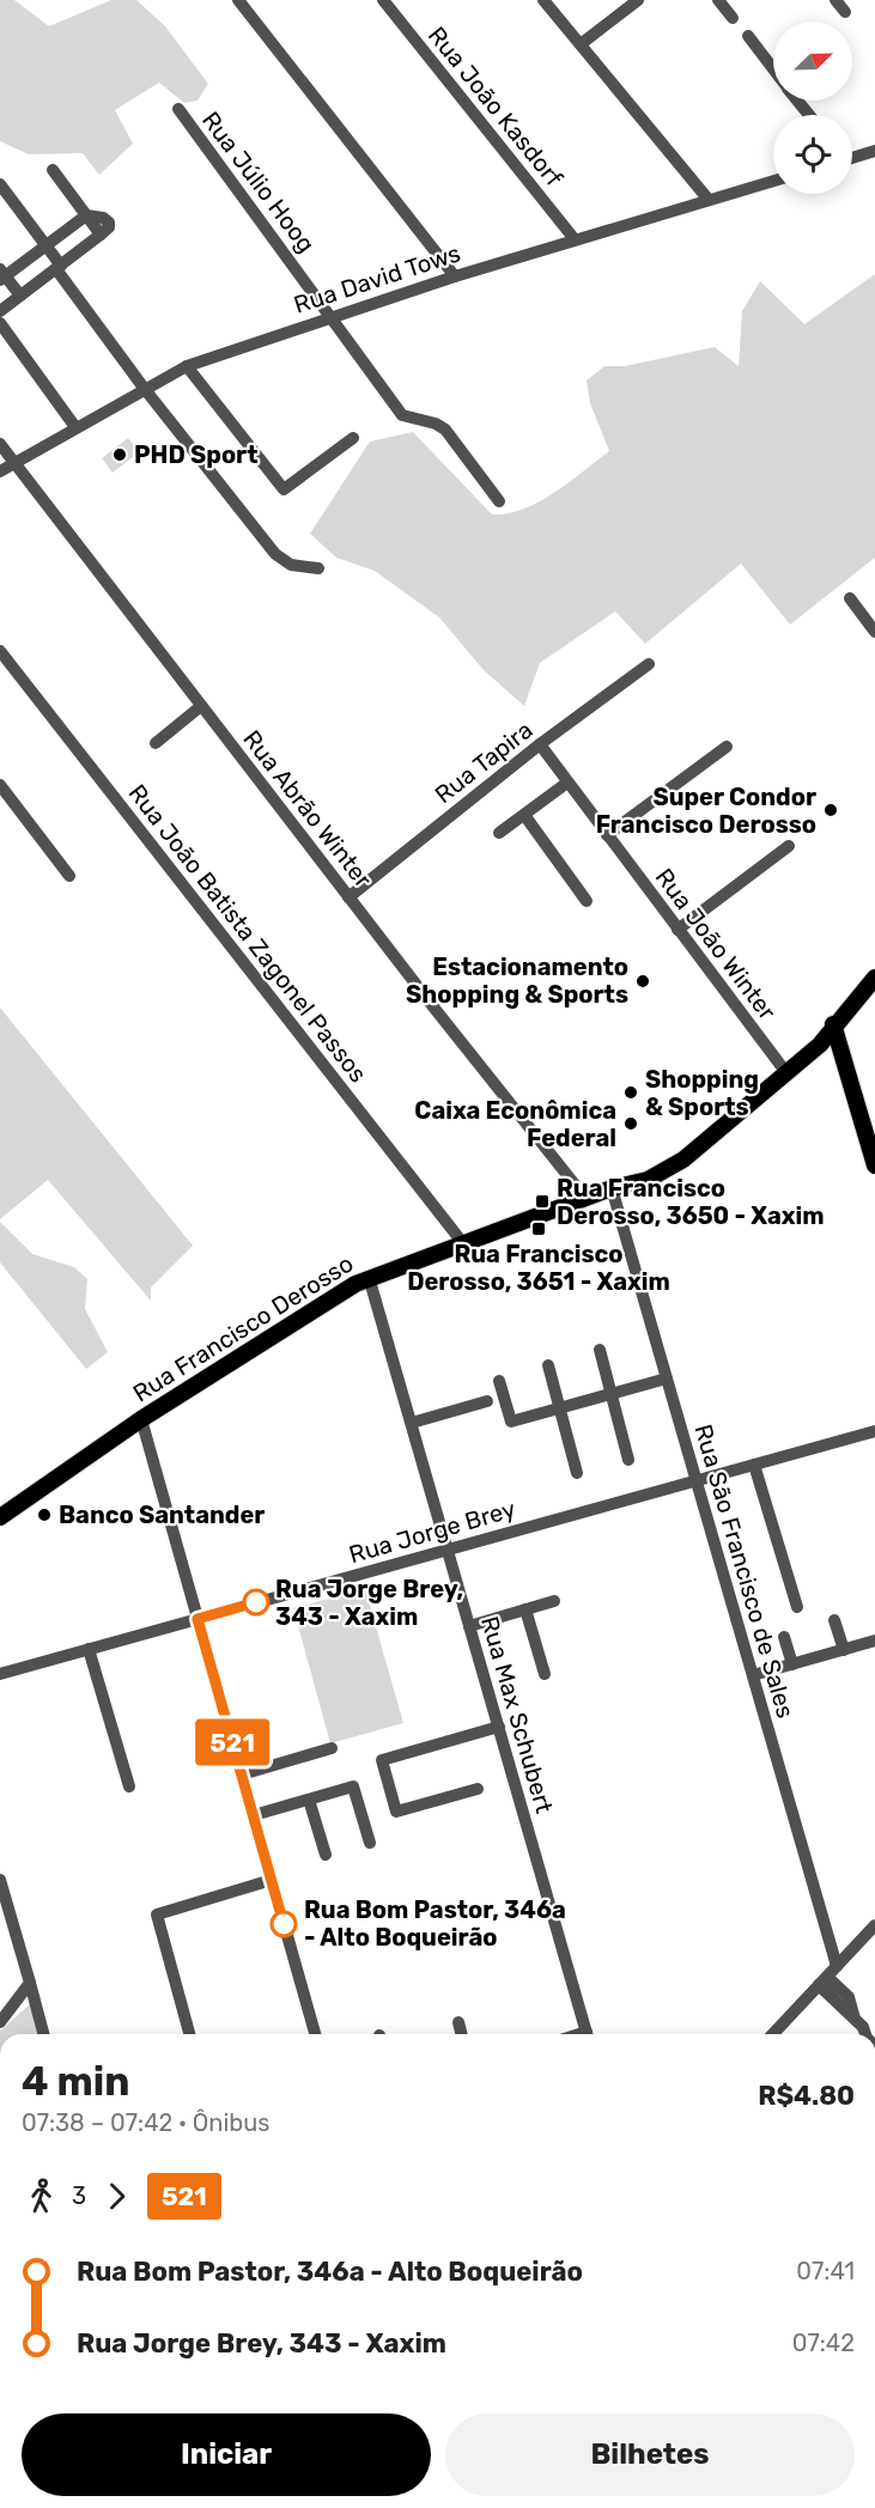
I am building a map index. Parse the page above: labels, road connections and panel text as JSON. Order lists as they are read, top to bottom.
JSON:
{
  "streets": {
    "main road": ["Rua Francisco Derosso"],
    "street": [
      "Rua João Kasdorf",
      "Rua Júlio Hoog",
      "Rua David Tows",
      "Rua Tapira",
      "Rua Abrão Winter",
      "Rua João Batista Zagonel Passos",
      "Rua João Winter",
      "Rua Jorge Brey",
      "Rua São Francisco de Sales",
      "Rua Max Schubert"
    ]
  },
  "crossings": [
    ["Rua João Kasdorf", "Rua David Tows"],
    ["Rua Júlio Hoog", "Rua David Tows"],
    ["Rua David Tows", "Rua Abrão Winter"],
    ["Rua Tapira", "Rua Abrão Winter"],
    ["Rua Tapira", "Rua João Winter"],
    ["Rua Abrão Winter", "Rua Francisco Derosso"],
    ["Rua João Batista Zagonel Passos", "Rua Francisco Derosso"],
    ["Rua João Winter", "Rua Francisco Derosso"],
    ["Rua Francisco Derosso", "Rua São Francisco de Sales"],
    ["Rua Francisco Derosso", "Rua Max Schubert"],
    ["Rua Jorge Brey", "Rua São Francisco de Sales"],
    ["Rua Jorge Brey", "Rua Max Schubert"]
  ],
  "places": {
    "other": [
      "PHD Sport",
      "Super Condor Francisco Derosso",
      "Estacionamento Shopping & Sports",
      "Shopping & Sports",
      "Caixa Econômica Federal",
      "Banco Santander",
      "Rua Jorge Brey, 343 - Xaxim",
      "Rua Bom Pastor, 346a - Alto Boqueirão"
    ],
    "transit": ["Rua Francisco Derosso, 3650 - Xaxim", "Rua Francisco Derosso, 3651 - Xaxim"]
  },
  "lines": ["bus line 521"],
  "north": "top right",
  "page": {
    "on_map": "521",
    "heading": ["4 min", "07:38 – 07:42 · Ônibus", "R$4.80"],
    "legs": ["3", "521"],
    "list": [
      {
        "name": "Rua Bom Pastor, 346a - Alto Boqueirão",
        "value": "07:41"
      },
      {
        "name": "Rua Jorge Brey, 343 - Xaxim",
        "value": "07:42"
      }
    ],
    "buttons": ["Iniciar", "Bilhetes"]
  }
}
